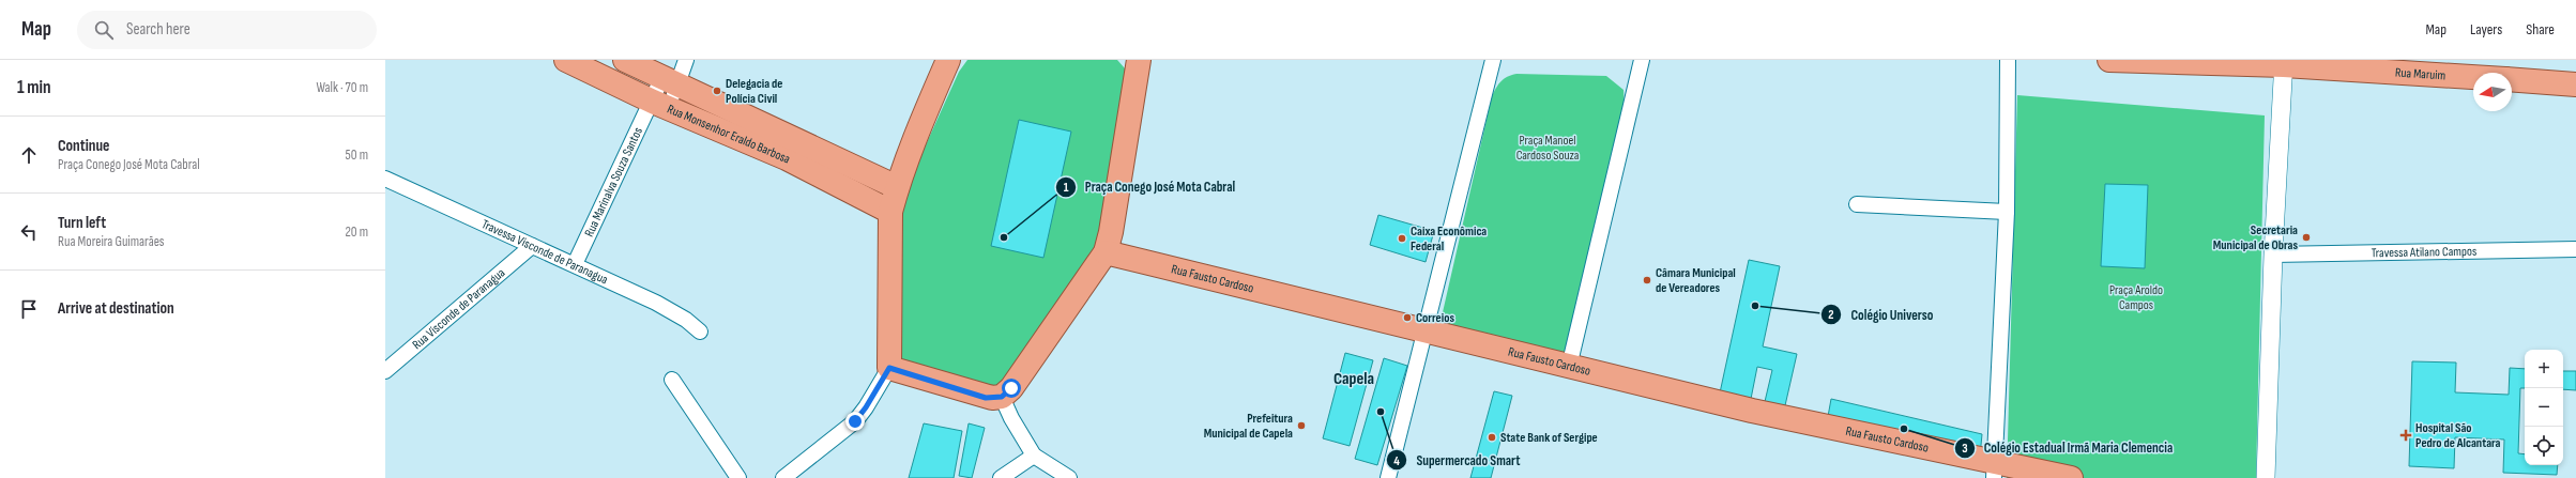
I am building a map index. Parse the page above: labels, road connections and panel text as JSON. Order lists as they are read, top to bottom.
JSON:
{
  "streets": {
    "main road": ["Rua Maruim", "Rua Monsenhor Eraldo Barbosa", "Rua Fausto Cardoso"],
    "street": [
      "Rua Marinalva Souza Santos",
      "Travessa Visconde de Paranagua",
      "Travessa Atilano Campos",
      "Rua Visconde de Paranagua"
    ]
  },
  "crossings": [
    ["Rua Monsenhor Eraldo Barbosa", "Rua Marinalva Souza Santos"],
    ["Rua Marinalva Souza Santos", "Travessa Visconde de Paranagua"],
    ["Travessa Visconde de Paranagua", "Rua Visconde de Paranagua"]
  ],
  "districts": ["Capela"],
  "parks": ["Praça Manoel Cardoso Souza", "Praça Aroldo Campos"],
  "places": {
    "other": [
      "Delegacia de Polícia Civil",
      "Praça Conego José Mota Cabral",
      "Secretaria Municipal de Obras",
      "Caixa Econômica Federal",
      "Câmara Municipal de Vereadores",
      "Colégio Universo",
      "Correios",
      "Supermercado Smart",
      "Prefeitura Municipal de Capela",
      "Colégio Estadual Irmã Maria Clemencia",
      "State Bank of Sergipe"
    ],
    "health": ["Hospital São Pedro de Alcantara"]
  },
  "north": "left",
  "page": {
    "header": "Map",
    "search": "Search here",
    "nav": ["Map", "Layers", "Share"],
    "heading": ["1 min", "Walk · 70 m"],
    "list": [
      ["Continue", "Praça Conego José Mota Cabral", "50 m"],
      ["Turn left", "Rua Moreira Guimarães", "20 m"],
      "Arrive at destination"
    ],
    "map_buttons": ["+", "−"]
  }
}
